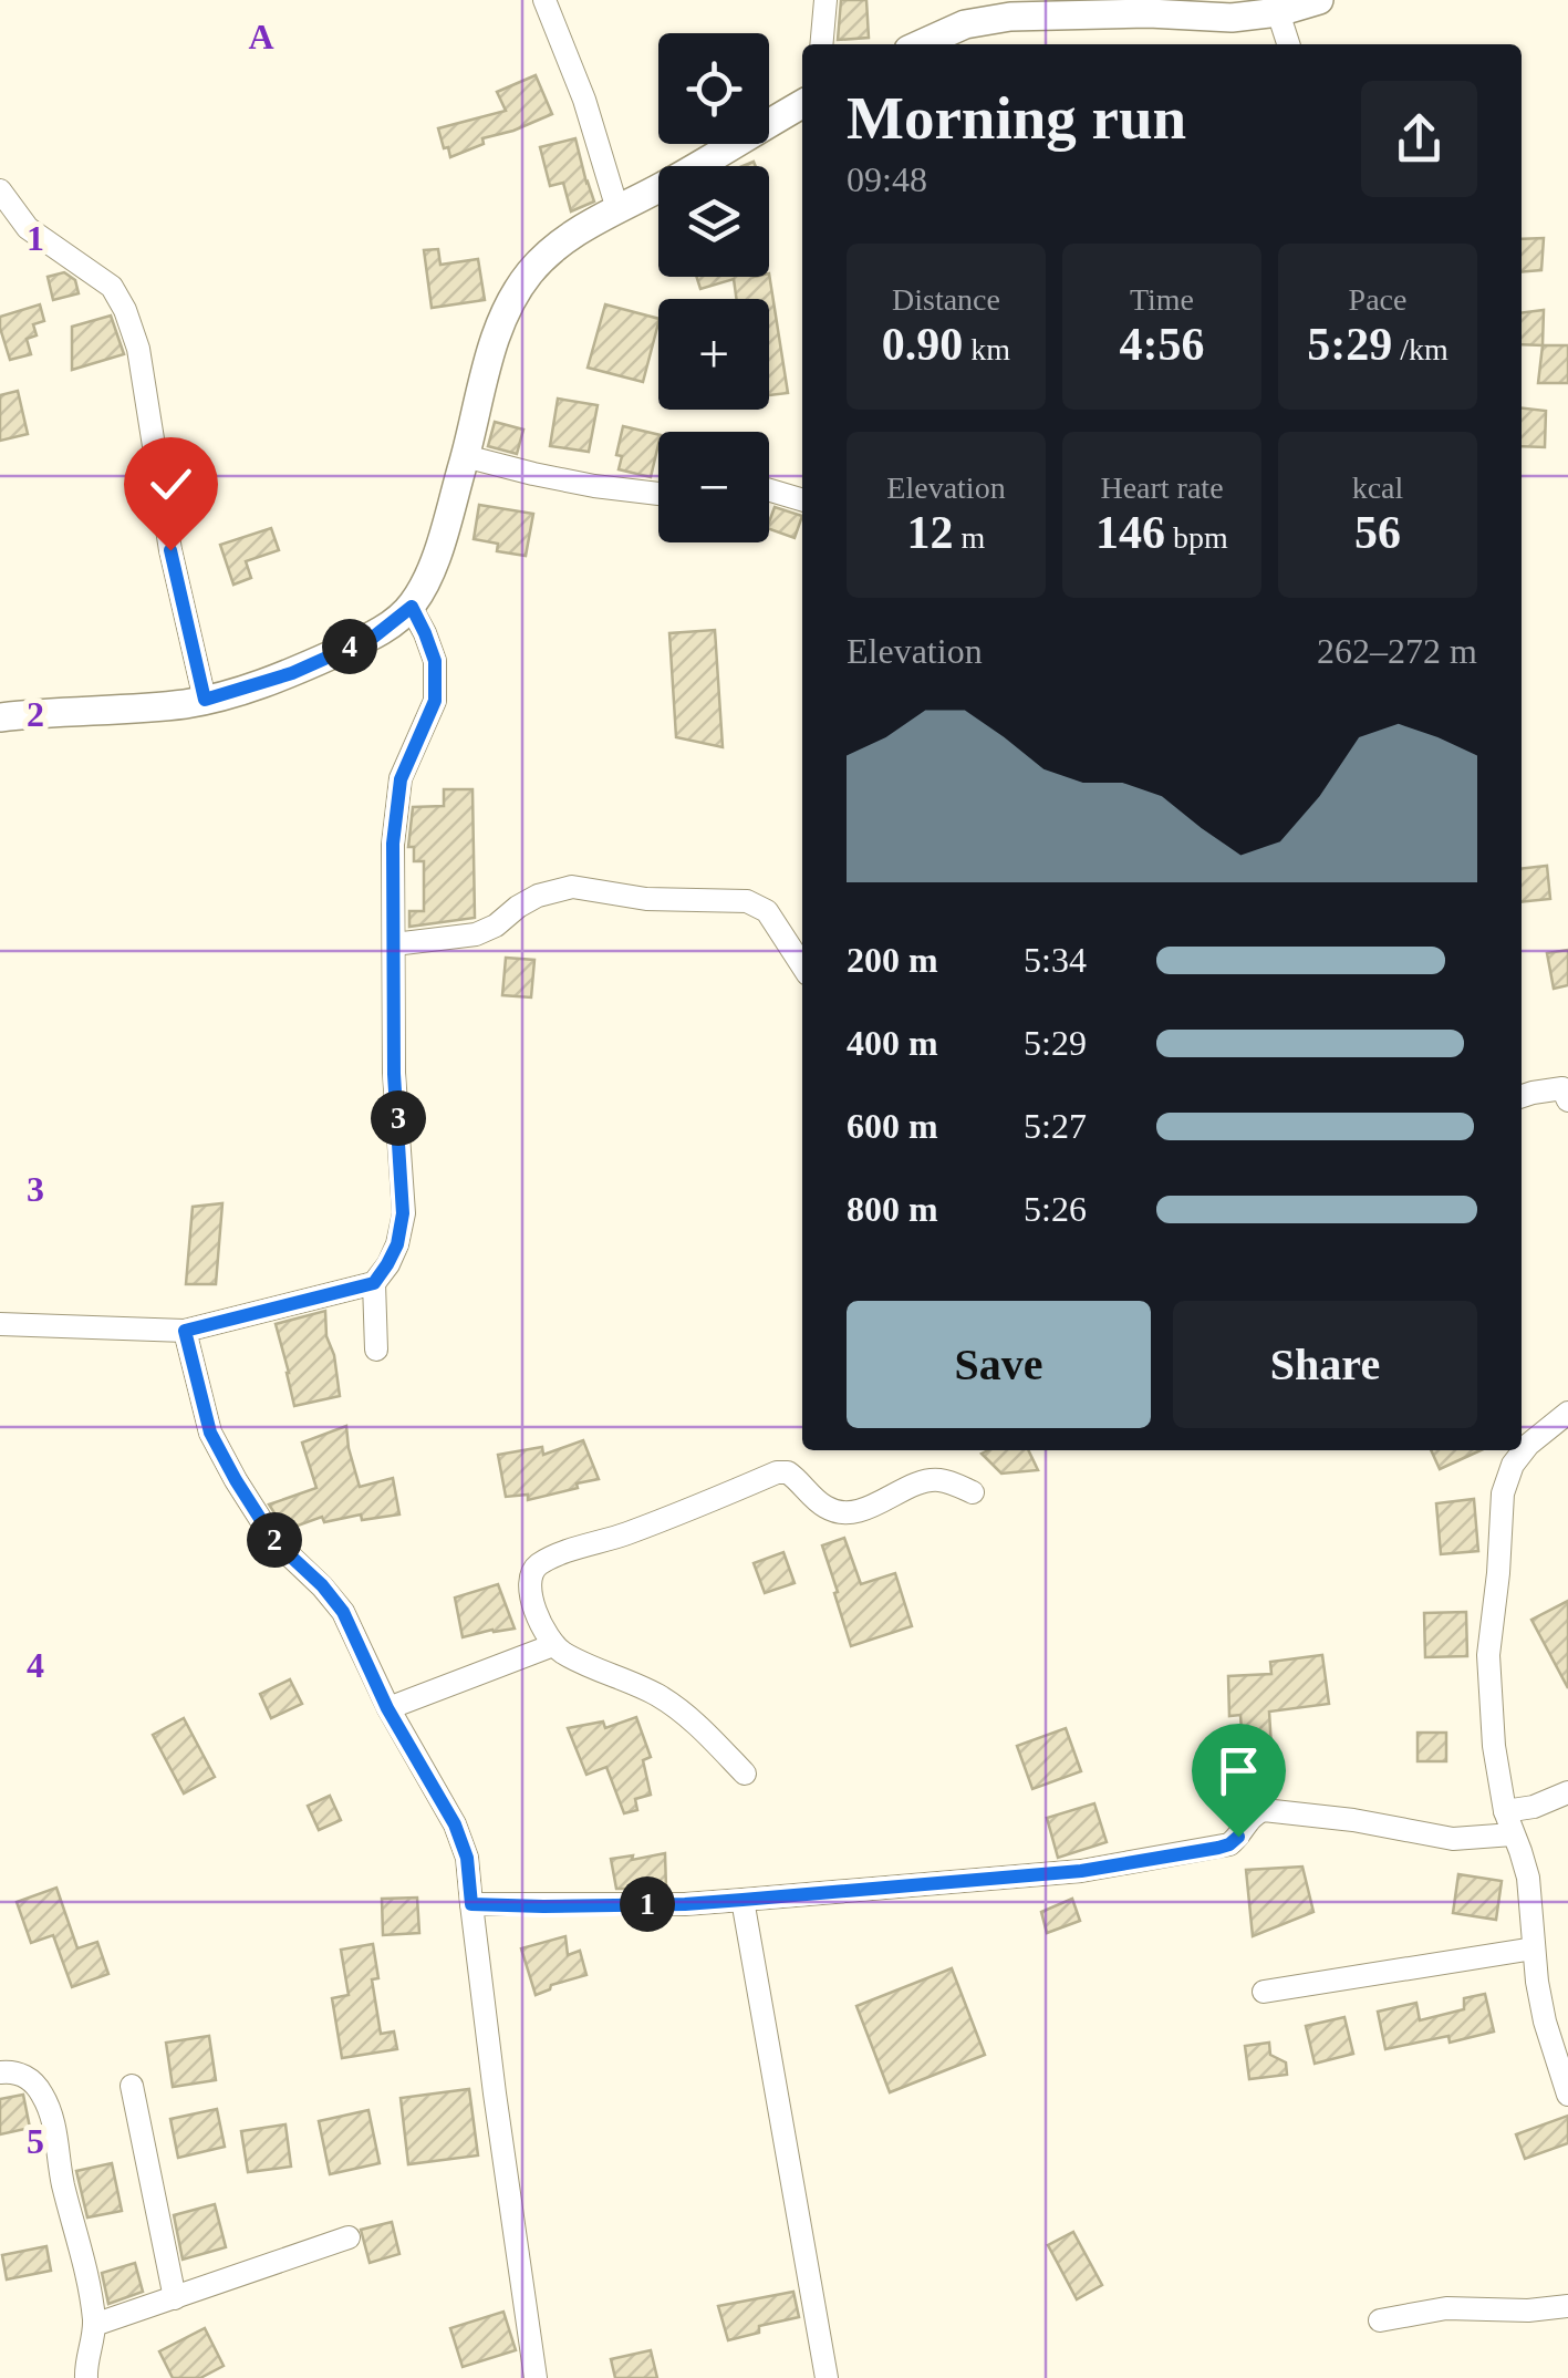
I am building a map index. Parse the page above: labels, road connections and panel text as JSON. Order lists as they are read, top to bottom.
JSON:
{
  "page": {
    "map_buttons": ["+", "−"],
    "heading": ["Morning run", "09:48"],
    "stats": [
      ["Distance", "0.90 km"],
      ["Time", "4:56"],
      ["Pace", "5:29 /km"],
      ["Elevation", "12 m"],
      ["Heart rate", "146 bpm"],
      ["kcal", "56"]
    ],
    "chart": ["Elevation", "262–272 m"],
    "pins": [
      "4",
      "3",
      "2",
      "1"
    ],
    "list": [
      {
        "name": "200 m",
        "note": "5:34"
      },
      {
        "name": "400 m",
        "note": "5:29"
      },
      {
        "name": "600 m",
        "note": "5:27"
      },
      {
        "name": "800 m",
        "note": "5:26"
      }
    ],
    "buttons": ["Save", "Share"]
  },
  "grid": {
    "columns": ["A"],
    "rows": [
      "1",
      "2",
      "3",
      "4",
      "5"
    ]
  }
}
